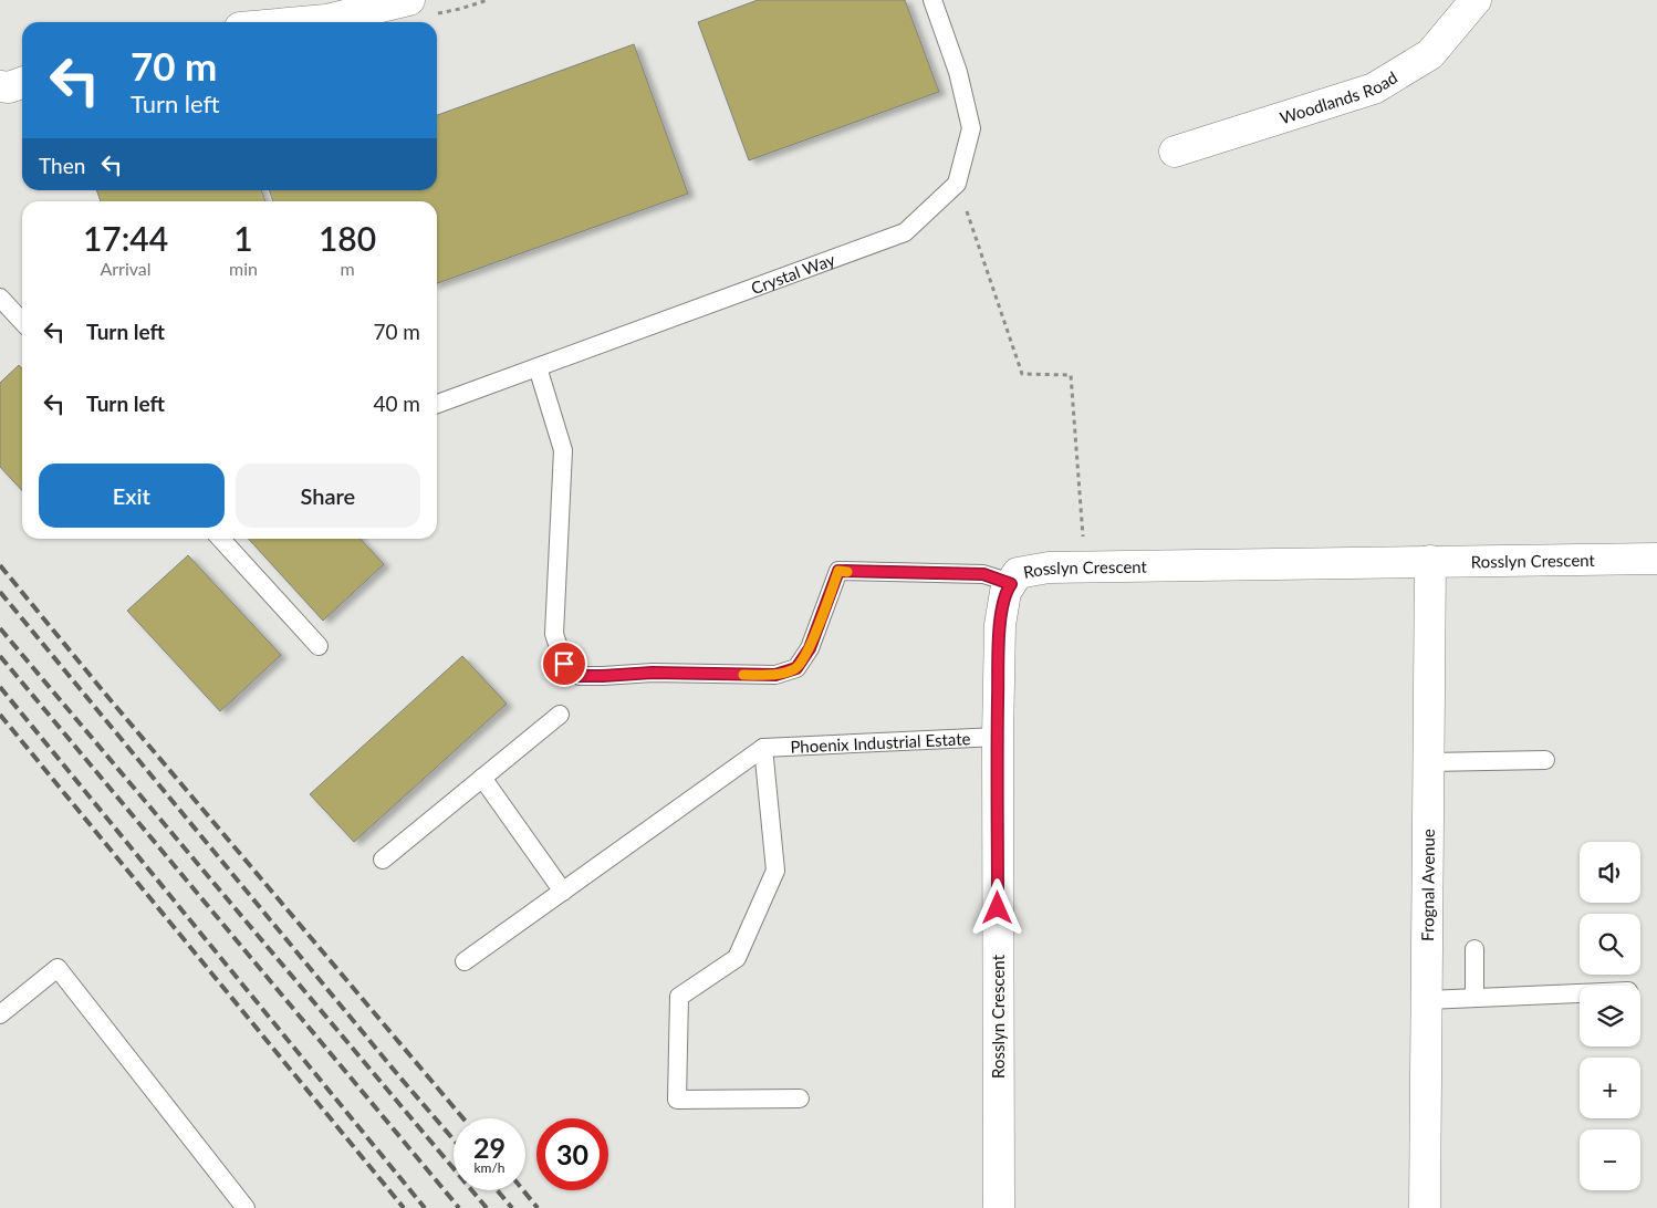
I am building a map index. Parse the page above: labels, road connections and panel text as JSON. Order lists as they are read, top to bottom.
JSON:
{
  "streets": {
    "street": ["Woodlands Road", "Rosslyn Crescent", "Frognal Avenue"],
    "lane": ["Crystal Way", "Phoenix Industrial Estate"]
  },
  "crossings": [
    ["Rosslyn Crescent", "Phoenix Industrial Estate"],
    ["Rosslyn Crescent", "Frognal Avenue"]
  ],
  "page": {
    "turn": ["70 m", "Turn left"],
    "then": "Then",
    "eta": [
      "17:44",
      "Arrival",
      "1",
      "min",
      "180",
      "m"
    ],
    "list": [
      {
        "name": "Turn left",
        "value": "70 m"
      },
      {
        "name": "Turn left",
        "value": "40 m"
      }
    ],
    "buttons": ["Exit", "Share"],
    "map_buttons": ["+", "−"],
    "speed": "29 km/h",
    "limit": "30"
  }
}
